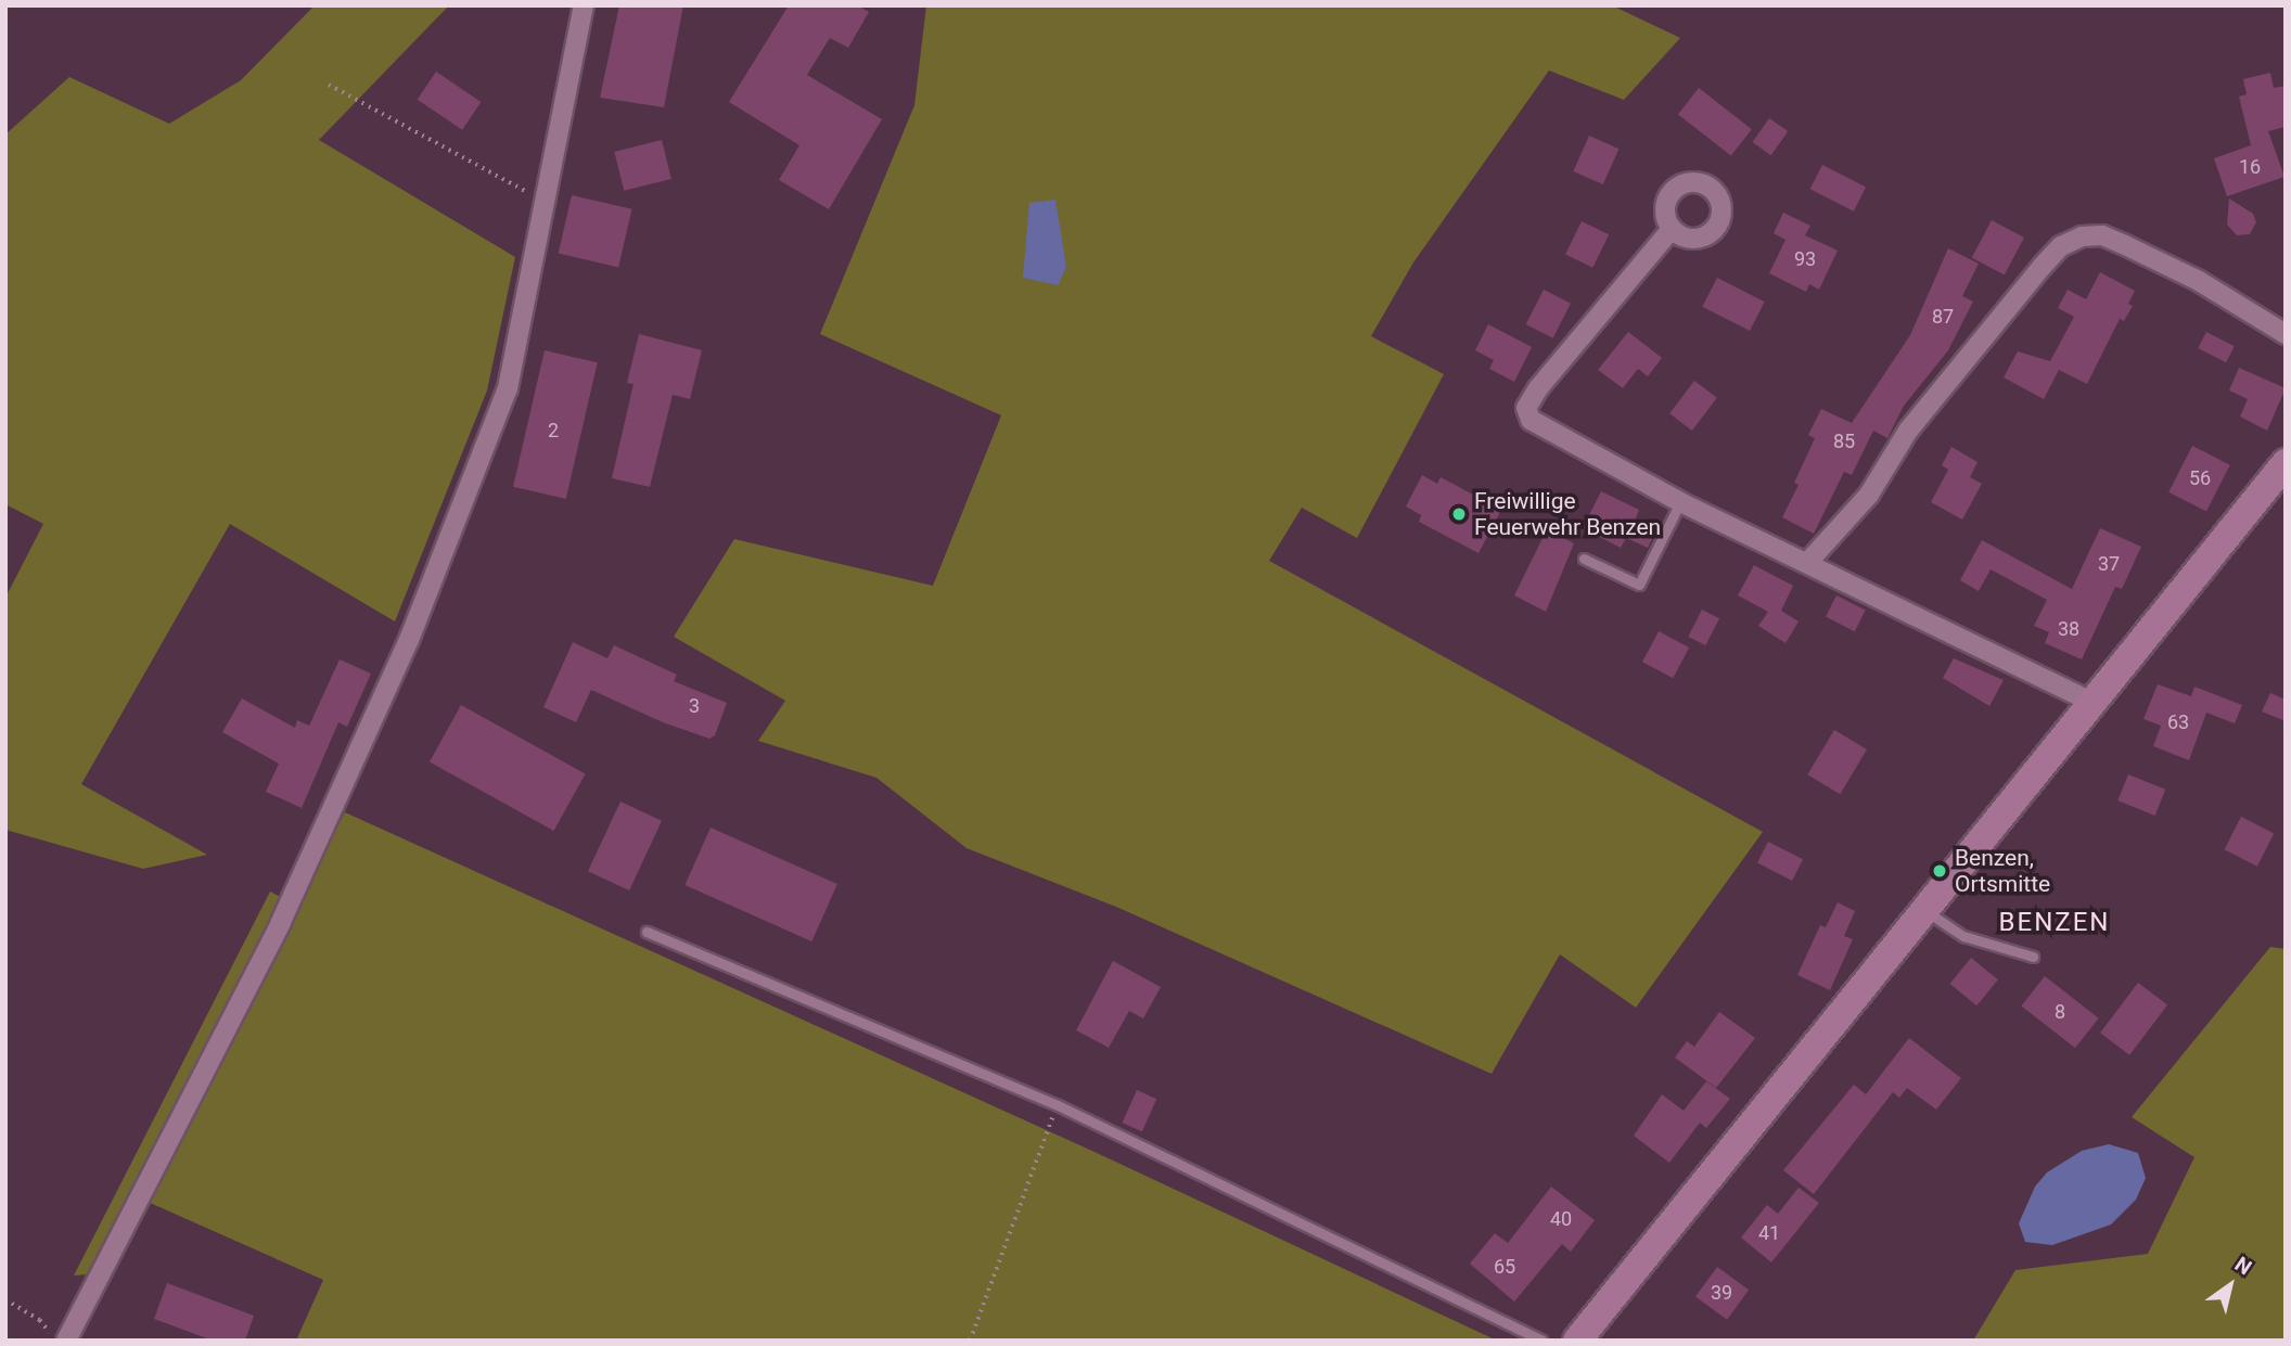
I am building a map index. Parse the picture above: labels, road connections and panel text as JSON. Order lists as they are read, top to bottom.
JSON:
{
  "districts": ["BENZEN"],
  "places": ["Freiwillige Feuerwehr Benzen", "Benzen, Ortsmitte"],
  "house_numbers": [
    "16",
    "93",
    "87",
    "2",
    "85",
    "56",
    "37",
    "38",
    "3",
    "63",
    "8",
    "40",
    "41",
    "65",
    "39"
  ],
  "north": "top right"
}
